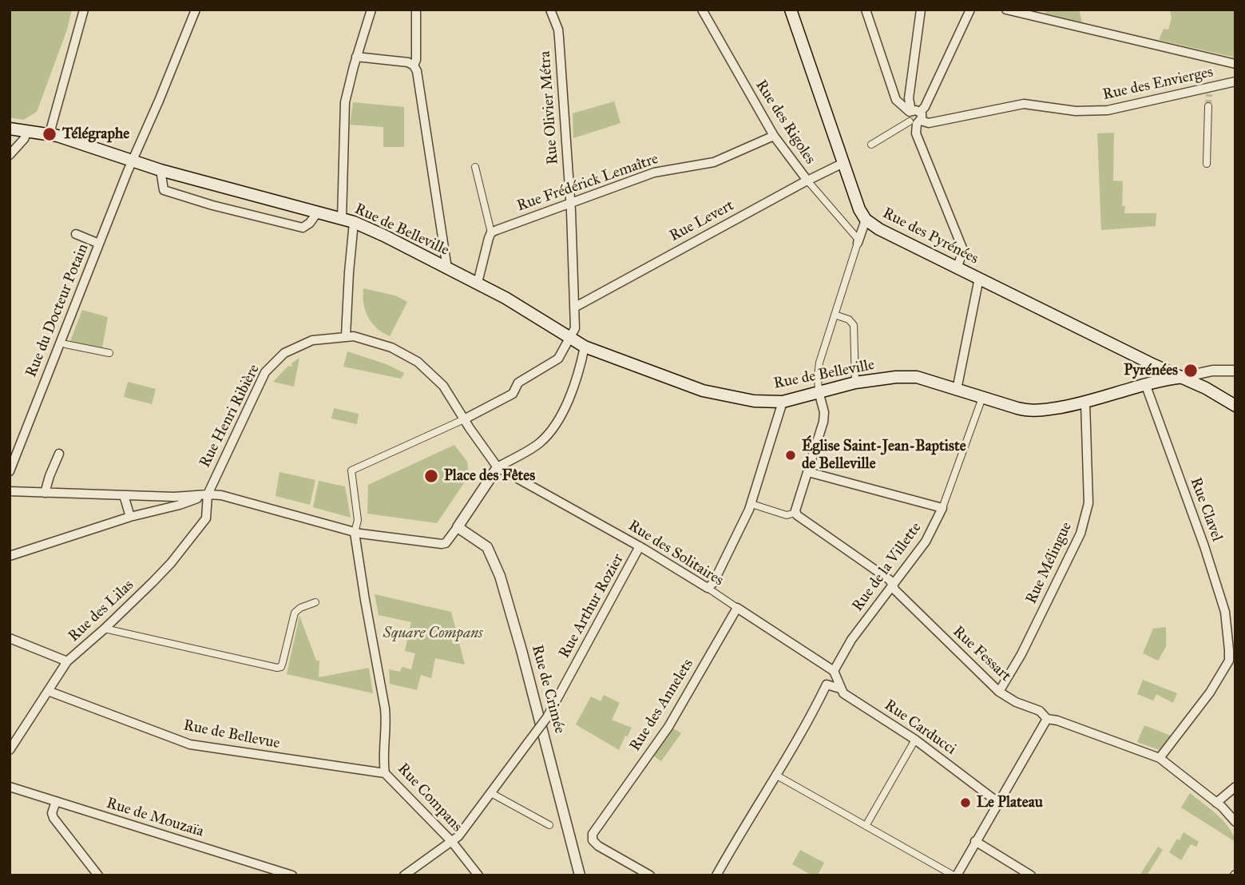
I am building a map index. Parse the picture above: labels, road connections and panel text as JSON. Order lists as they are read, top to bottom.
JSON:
{
  "streets": {
    "main road": ["Rue de Belleville", "Rue des Pyrénées"],
    "street": [
      "Rue des Envierges",
      "Rue Olivier Métra",
      "Rue des Rigoles",
      "Rue Frédérick Lemaître",
      "Rue Levert",
      "Rue du Docteur Potain",
      "Rue Henri Ribière",
      "Rue Clavel",
      "Rue des Solitaires",
      "Rue Mélingue",
      "Rue de la Villette",
      "Rue Arthur Rozier",
      "Rue des Lilas",
      "Rue Fessart",
      "Rue de Crimée",
      "Rue des Annelets",
      "Rue Carducci",
      "Rue de Bellevue",
      "Rue Compans",
      "Rue de Mouzaïa"
    ]
  },
  "crossings": [
    ["Rue Olivier Métra", "Rue Frédérick Lemaître"],
    ["Rue Olivier Métra", "Rue Levert"],
    ["Rue Olivier Métra", "Rue de Belleville"],
    ["Rue des Rigoles", "Rue Frédérick Lemaître"],
    ["Rue des Rigoles", "Rue Levert"],
    ["Rue Levert", "Rue des Pyrénées"],
    ["Rue de Belleville", "Rue des Pyrénées"],
    ["Rue de Belleville", "Rue du Docteur Potain"],
    ["Rue de Belleville", "Rue Clavel"],
    ["Rue de Belleville", "Rue Mélingue"],
    ["Rue de Belleville", "Rue de la Villette"],
    ["Rue Henri Ribière", "Rue des Solitaires"],
    ["Rue Henri Ribière", "Rue des Lilas"],
    ["Rue Clavel", "Rue Fessart"],
    ["Rue des Solitaires", "Rue de la Villette"],
    ["Rue des Solitaires", "Rue Arthur Rozier"],
    ["Rue des Solitaires", "Rue des Annelets"],
    ["Rue Mélingue", "Rue Fessart"],
    ["Rue de la Villette", "Rue Fessart"],
    ["Rue Arthur Rozier", "Rue Compans"],
    ["Rue des Lilas", "Rue de Bellevue"],
    ["Rue de Bellevue", "Rue Compans"]
  ],
  "parks": ["Square Compans"],
  "places": [
    "Télégraphe",
    "Pyrénées",
    "Église Saint-Jean-Baptiste de Belleville",
    "Place des Fêtes",
    "Le Plateau"
  ]
}
